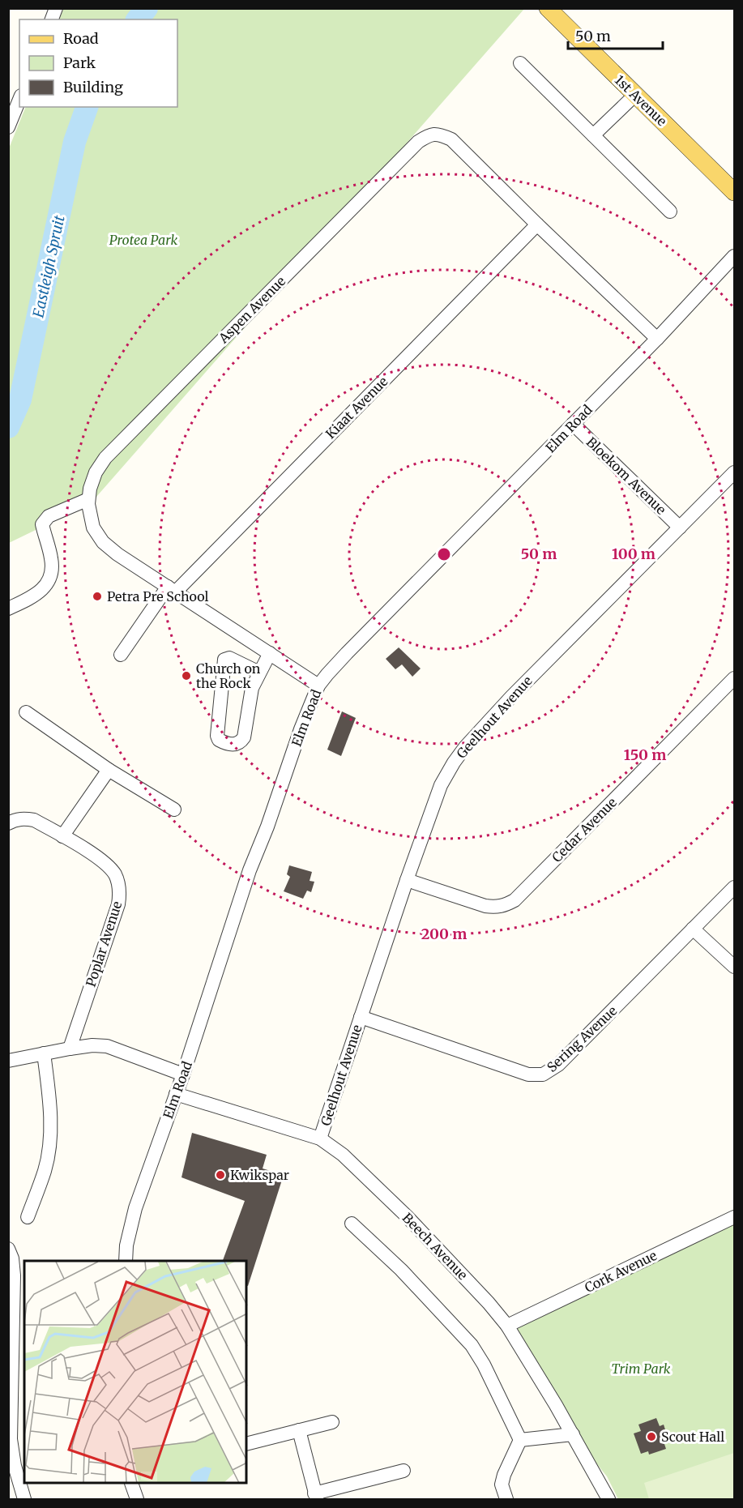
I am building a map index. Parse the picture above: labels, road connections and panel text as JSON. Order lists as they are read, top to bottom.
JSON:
{
  "streets": {
    "main road": ["1st Avenue"],
    "street": [
      "Aspen Avenue",
      "Kiaat Avenue",
      "Elm Road",
      "Bloekom Avenue",
      "Geelhout Avenue",
      "Cedar Avenue",
      "Poplar Avenue",
      "Sering Avenue",
      "Beech Avenue",
      "Cork Avenue"
    ]
  },
  "crossings": [
    ["Aspen Avenue", "Kiaat Avenue"],
    ["Aspen Avenue", "Elm Road"],
    ["Elm Road", "Bloekom Avenue"],
    ["Elm Road", "Beech Avenue"],
    ["Bloekom Avenue", "Geelhout Avenue"],
    ["Geelhout Avenue", "Cedar Avenue"],
    ["Geelhout Avenue", "Sering Avenue"],
    ["Geelhout Avenue", "Beech Avenue"],
    ["Beech Avenue", "Cork Avenue"]
  ],
  "water": ["Eastleigh Spruit"],
  "parks": ["Protea Park", "Trim Park"],
  "places": [
    "Petra Pre School",
    "Church on the Rock",
    "Kwikspar",
    "Scout Hall"
  ],
  "legend": ["Road", "Park", "Building"],
  "scale_bar": "50 m",
  "rings": [
    "50 m",
    "100 m",
    "150 m",
    "200 m"
  ]
}
